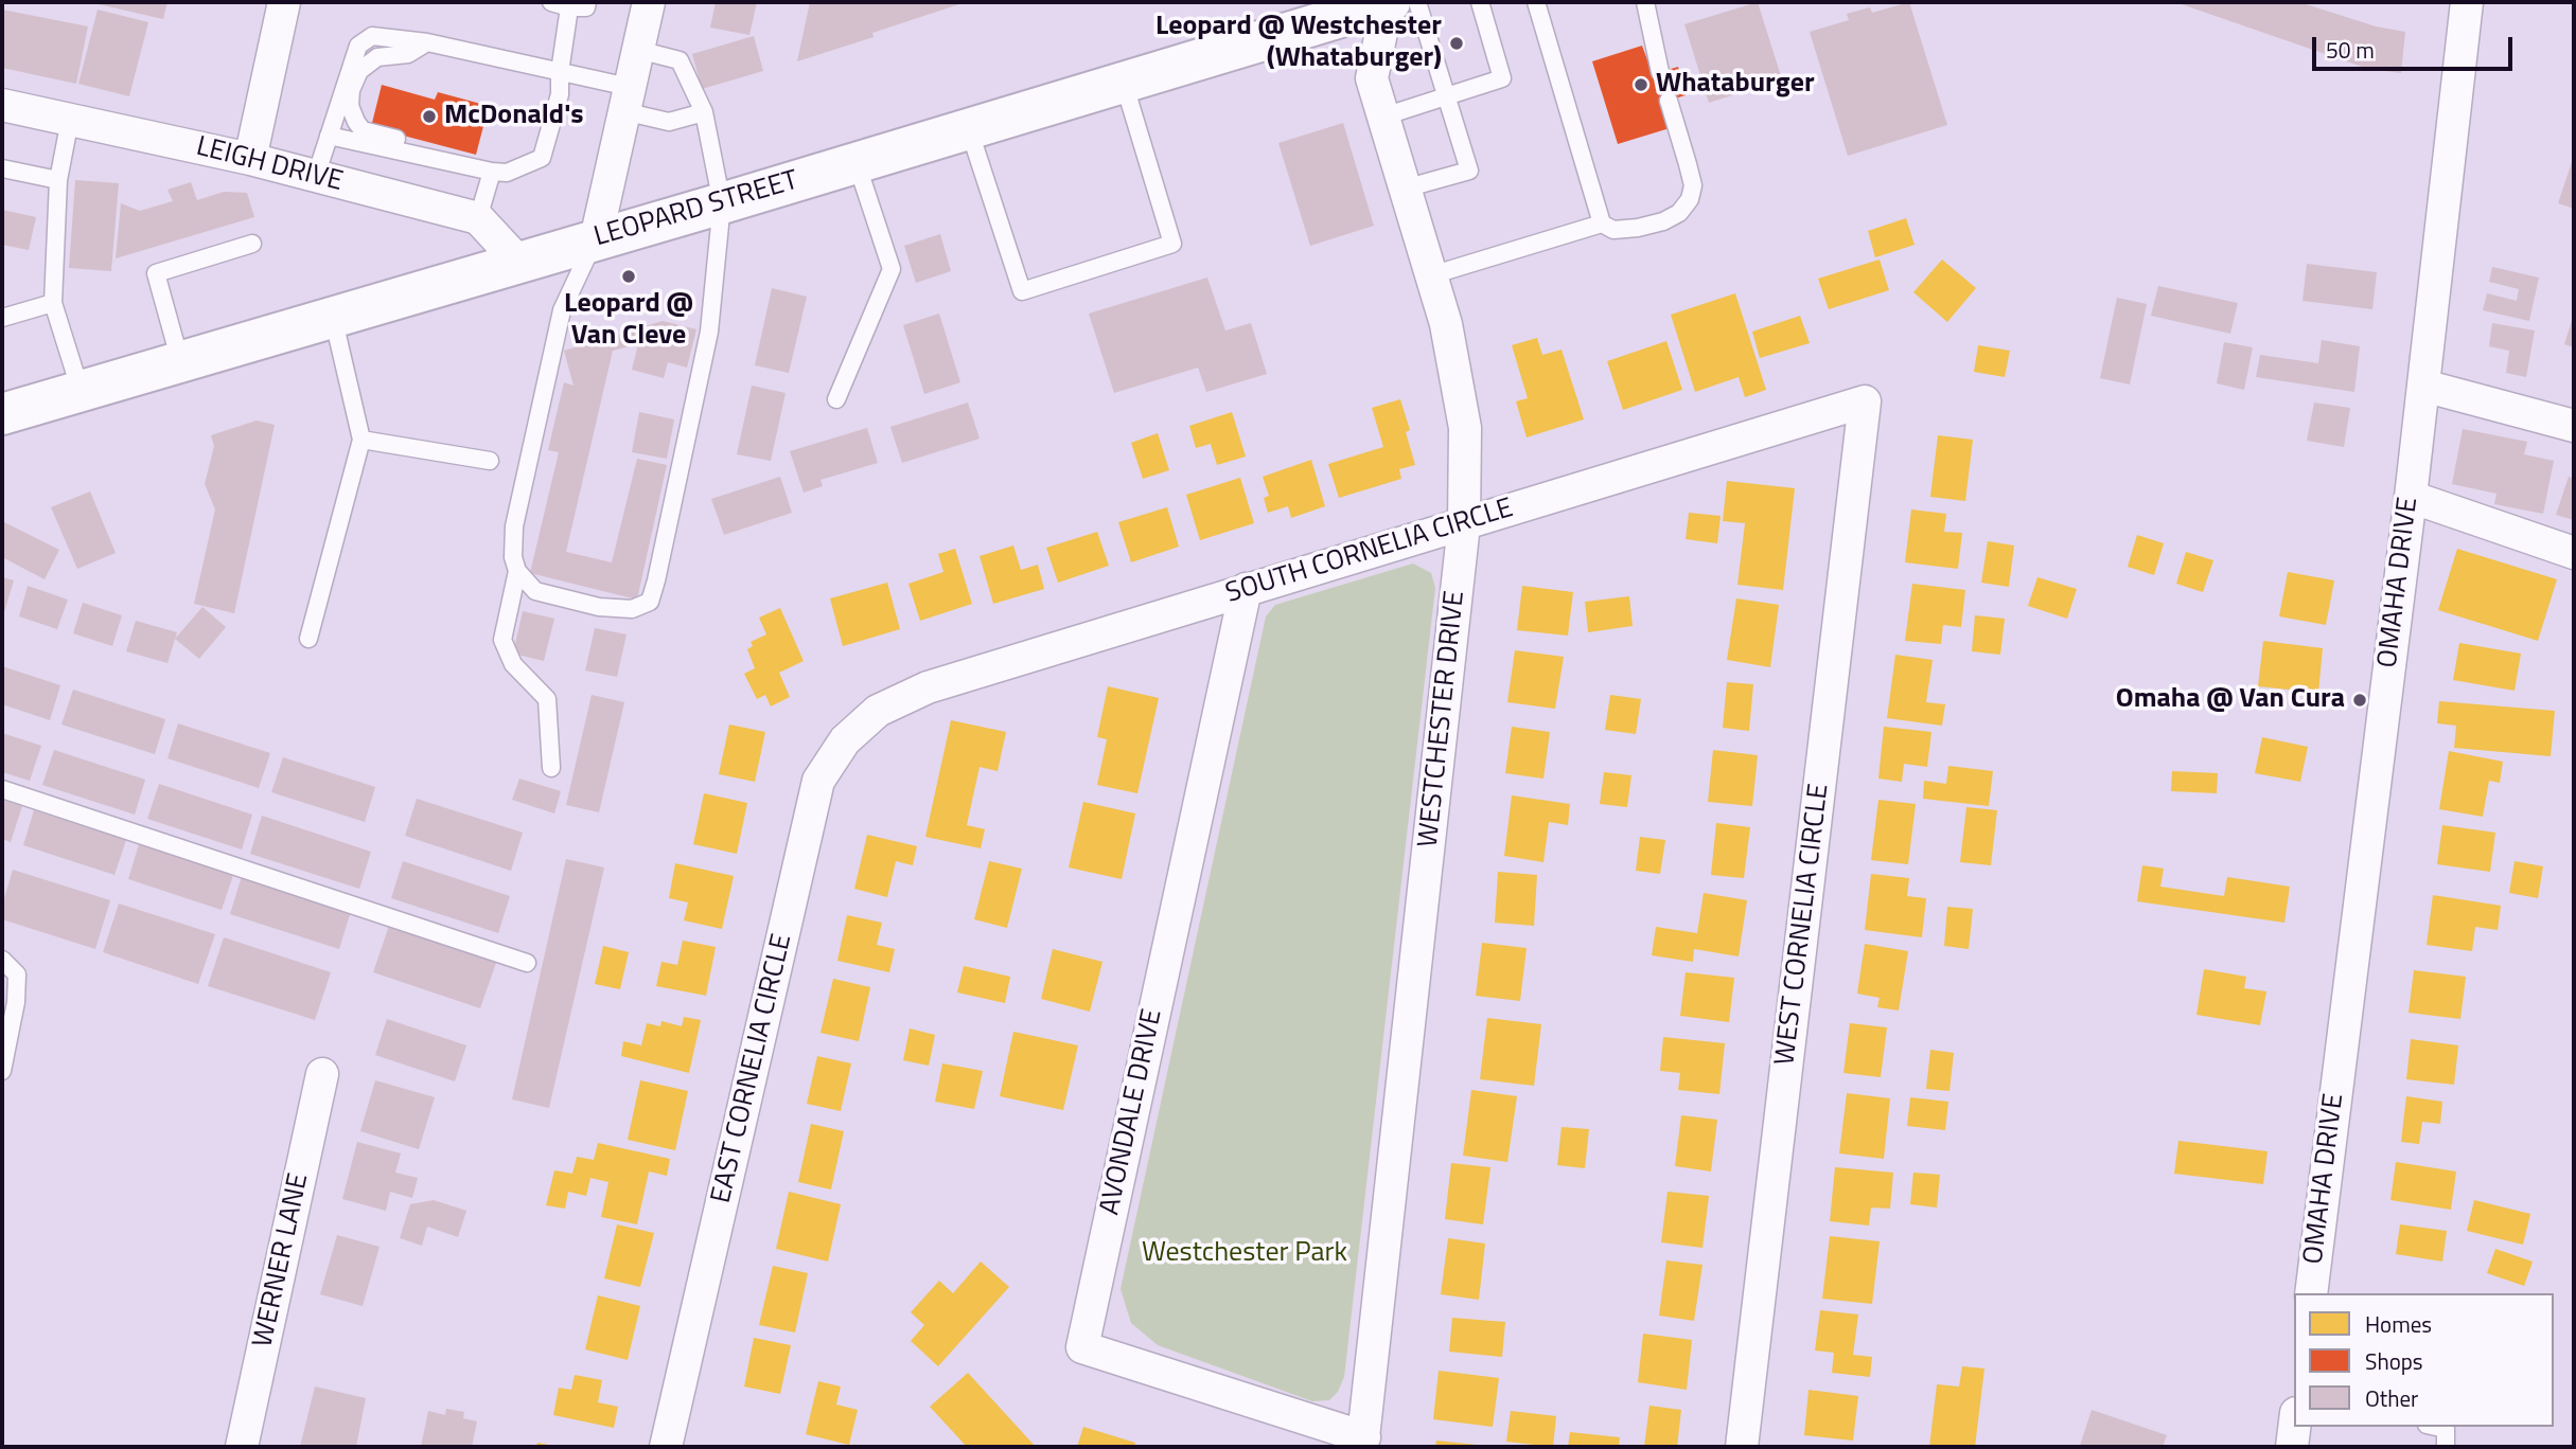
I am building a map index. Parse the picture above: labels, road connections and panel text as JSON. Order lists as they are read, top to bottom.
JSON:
{
  "streets": {
    "main road": ["LEOPARD STREET"],
    "street": [
      "LEIGH DRIVE",
      "SOUTH CORNELIA CIRCLE",
      "OMAHA DRIVE",
      "WESTCHESTER DRIVE",
      "WEST CORNELIA CIRCLE",
      "EAST CORNELIA CIRCLE",
      "AVONDALE DRIVE",
      "WERNER LANE"
    ]
  },
  "crossings": [
    ["LEOPARD STREET", "WESTCHESTER DRIVE"],
    ["SOUTH CORNELIA CIRCLE", "WESTCHESTER DRIVE"],
    ["SOUTH CORNELIA CIRCLE", "WEST CORNELIA CIRCLE"],
    ["SOUTH CORNELIA CIRCLE", "EAST CORNELIA CIRCLE"],
    ["SOUTH CORNELIA CIRCLE", "AVONDALE DRIVE"],
    ["WESTCHESTER DRIVE", "AVONDALE DRIVE"]
  ],
  "parks": ["Westchester Park"],
  "places": [
    "Leopard @ Westchester (Whataburger)",
    "Whataburger",
    "McDonald's",
    "Leopard @ Van Cleve",
    "Omaha @ Van Cura"
  ],
  "legend": ["Homes", "Shops", "Other"],
  "scale_bar": "50 m"
}
